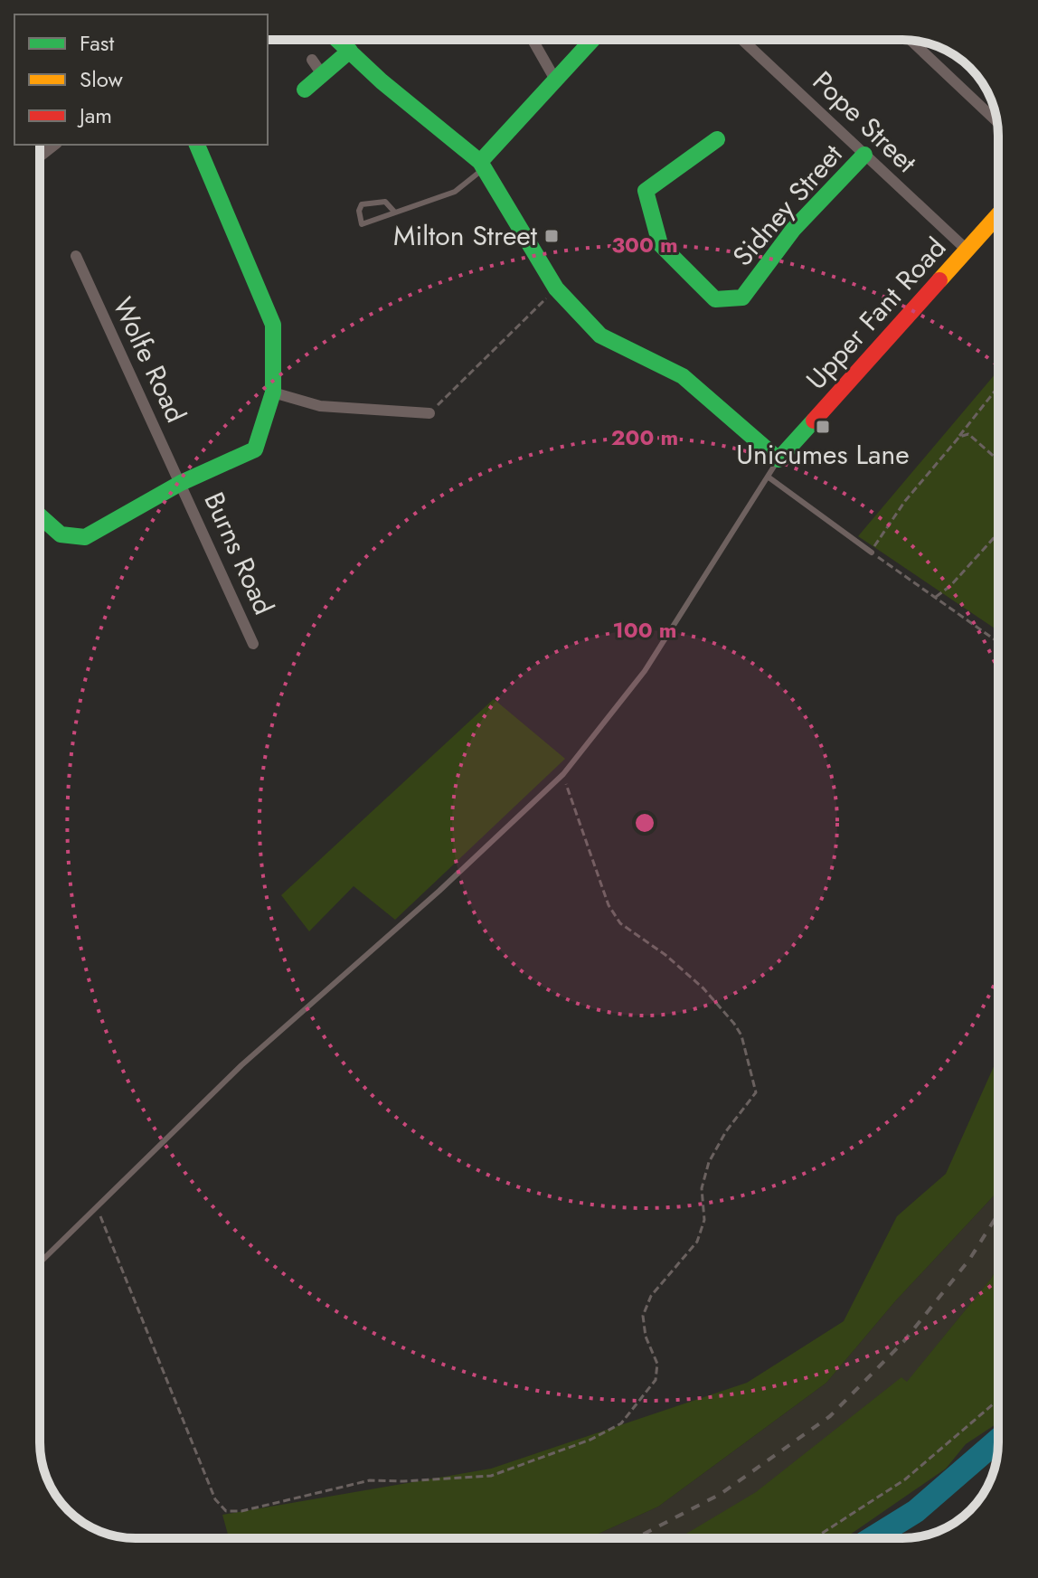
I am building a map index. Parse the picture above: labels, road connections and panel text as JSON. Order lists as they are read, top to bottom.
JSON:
{
  "streets": {
    "street": [
      "Pope Street",
      "Sidney Street",
      "Upper Fant Road",
      "Wolfe Road",
      "Burns Road"
    ]
  },
  "crossings": [
    ["Pope Street", "Sidney Street"],
    ["Pope Street", "Upper Fant Road"],
    ["Wolfe Road", "Burns Road"]
  ],
  "places": {
    "transit": ["Milton Street", "Unicumes Lane"]
  },
  "legend": ["Fast", "Slow", "Jam"],
  "rings": ["300 m", "200 m", "100 m"]
}
